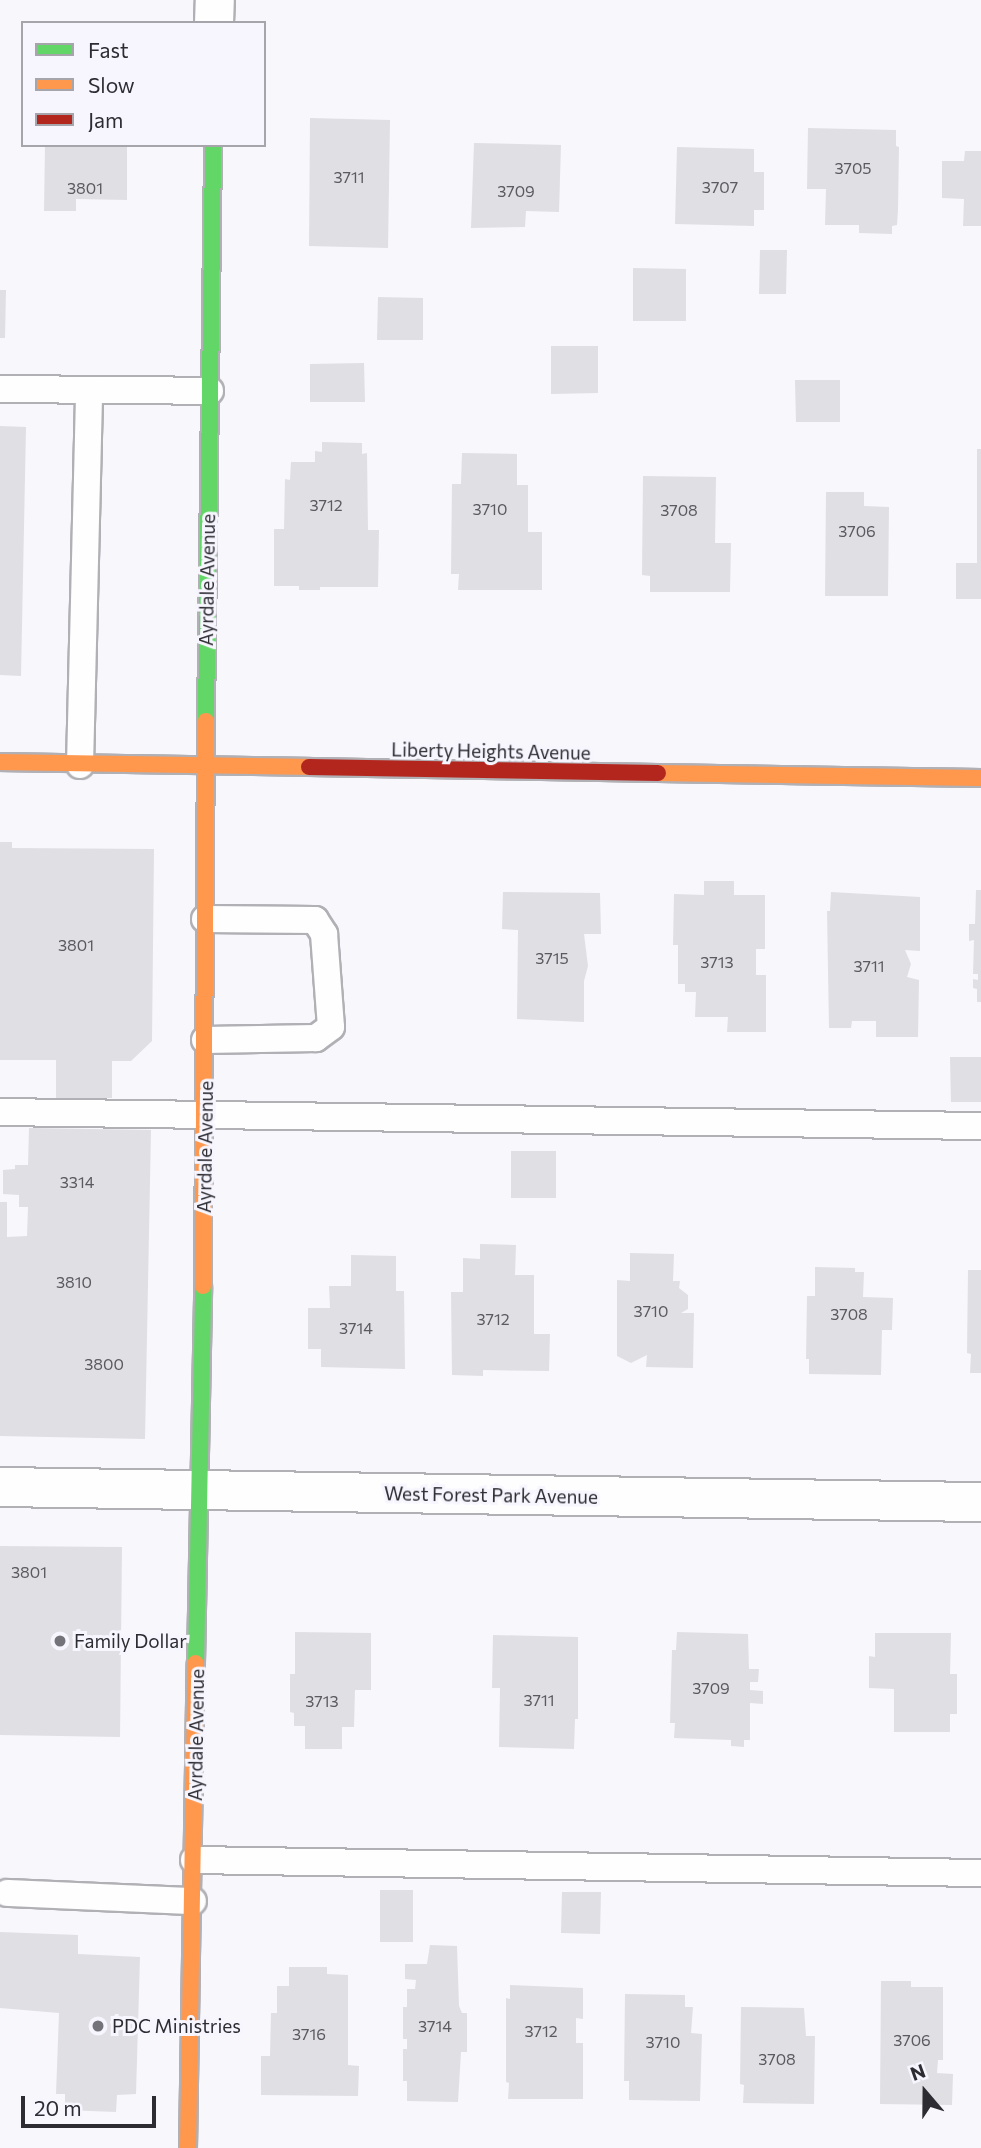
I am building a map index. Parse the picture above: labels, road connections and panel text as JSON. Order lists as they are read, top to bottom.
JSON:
{
  "streets": {
    "street": ["Ayrdale Avenue", "Liberty Heights Avenue", "West Forest Park Avenue"]
  },
  "crossings": [
    ["Ayrdale Avenue", "Liberty Heights Avenue"],
    ["Ayrdale Avenue", "West Forest Park Avenue"]
  ],
  "places": ["Family Dollar", "PDC Ministries"],
  "house_numbers": [
    "3705",
    "3711",
    "3707",
    "3801",
    "3709",
    "3712",
    "3710",
    "3708",
    "3706",
    "3801",
    "3715",
    "3713",
    "3711",
    "3314",
    "3810",
    "3710",
    "3708",
    "3712",
    "3714",
    "3800",
    "3801",
    "3709",
    "3711",
    "3713",
    "3714",
    "3712",
    "3716",
    "3706",
    "3710",
    "3708"
  ],
  "legend": ["Fast", "Slow", "Jam"],
  "scale_bar": "20 m",
  "north": "top"
}
